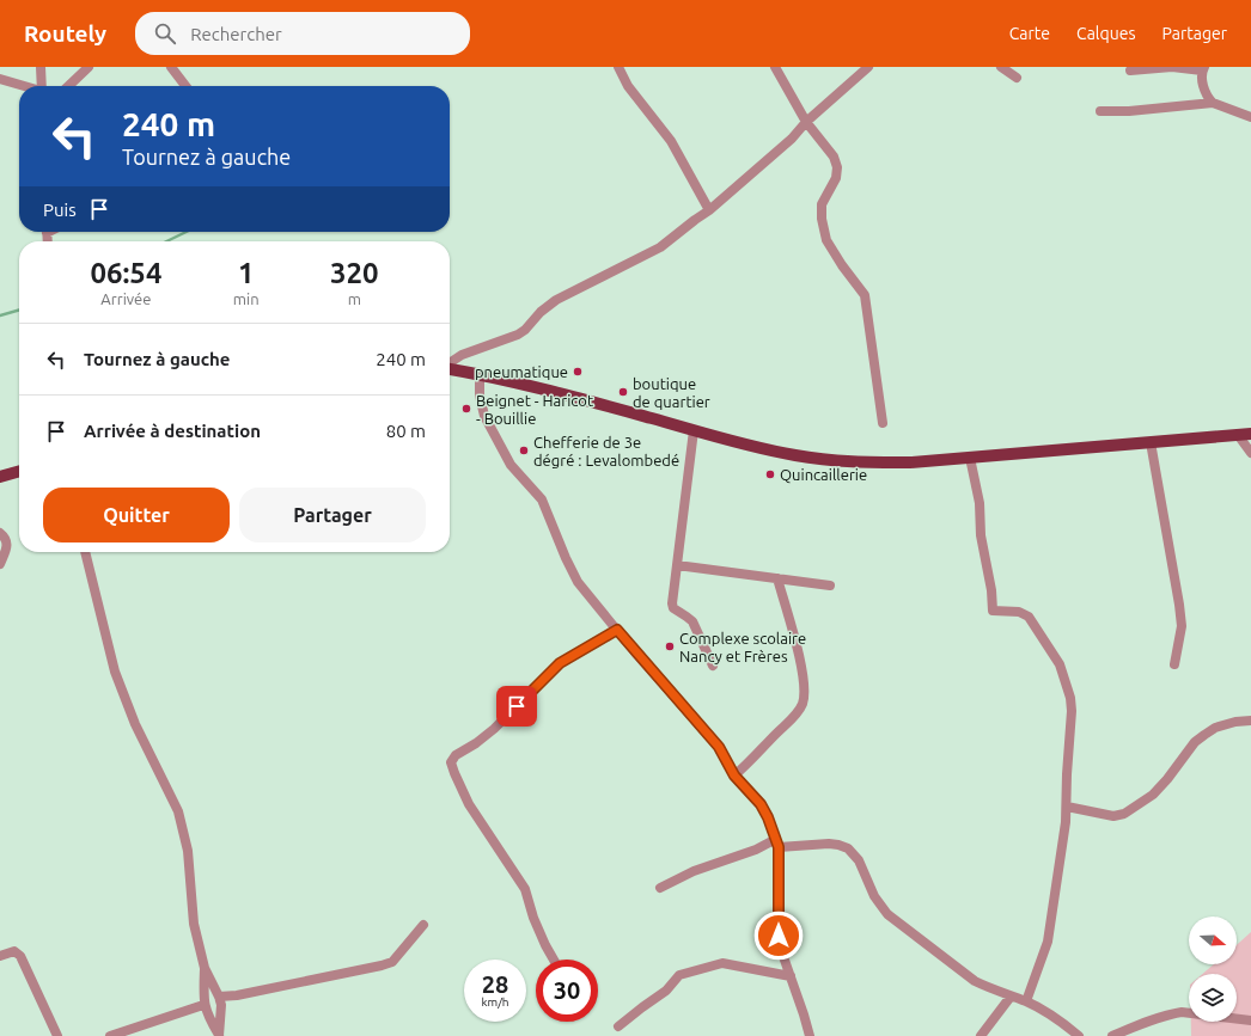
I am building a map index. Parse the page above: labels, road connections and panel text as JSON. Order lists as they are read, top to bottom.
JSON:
{
  "places": [
    "pneumatique",
    "boutique de quartier",
    "Beignet - Haricot - Bouillie",
    "Chefferie de 3e dégré : Levalombedé",
    "Quincaillerie",
    "Complexe scolaire Nancy et Frères"
  ],
  "north": "right",
  "page": {
    "header": "Routely",
    "search": "Rechercher",
    "nav": ["Carte", "Calques", "Partager"],
    "turn": ["240 m", "Tournez à gauche"],
    "then": "Puis",
    "eta": [
      "06:54",
      "Arrivée",
      "1",
      "min",
      "320",
      "m"
    ],
    "list": [
      {
        "name": "Tournez à gauche",
        "value": "240 m"
      },
      {
        "name": "Arrivée à destination",
        "value": "80 m"
      }
    ],
    "buttons": ["Quitter", "Partager"],
    "speed": "28 km/h",
    "limit": "30"
  }
}
